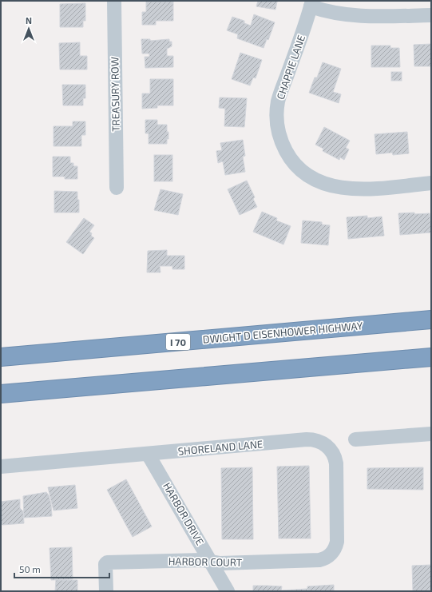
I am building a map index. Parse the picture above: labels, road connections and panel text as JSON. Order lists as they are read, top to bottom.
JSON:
{
  "streets": {
    "highway": ["DWIGHT D EISENHOWER HIGHWAY", "I 70"],
    "street": [
      "CHAPPIE LANE",
      "TREASURY ROW",
      "SHORELAND LANE",
      "HARBOR DRIVE",
      "HARBOR COURT"
    ]
  },
  "crossings": [
    ["SHORELAND LANE", "HARBOR DRIVE"],
    ["SHORELAND LANE", "HARBOR COURT"],
    ["HARBOR DRIVE", "HARBOR COURT"]
  ],
  "scale_bar": "50 m",
  "north": "top"
}
